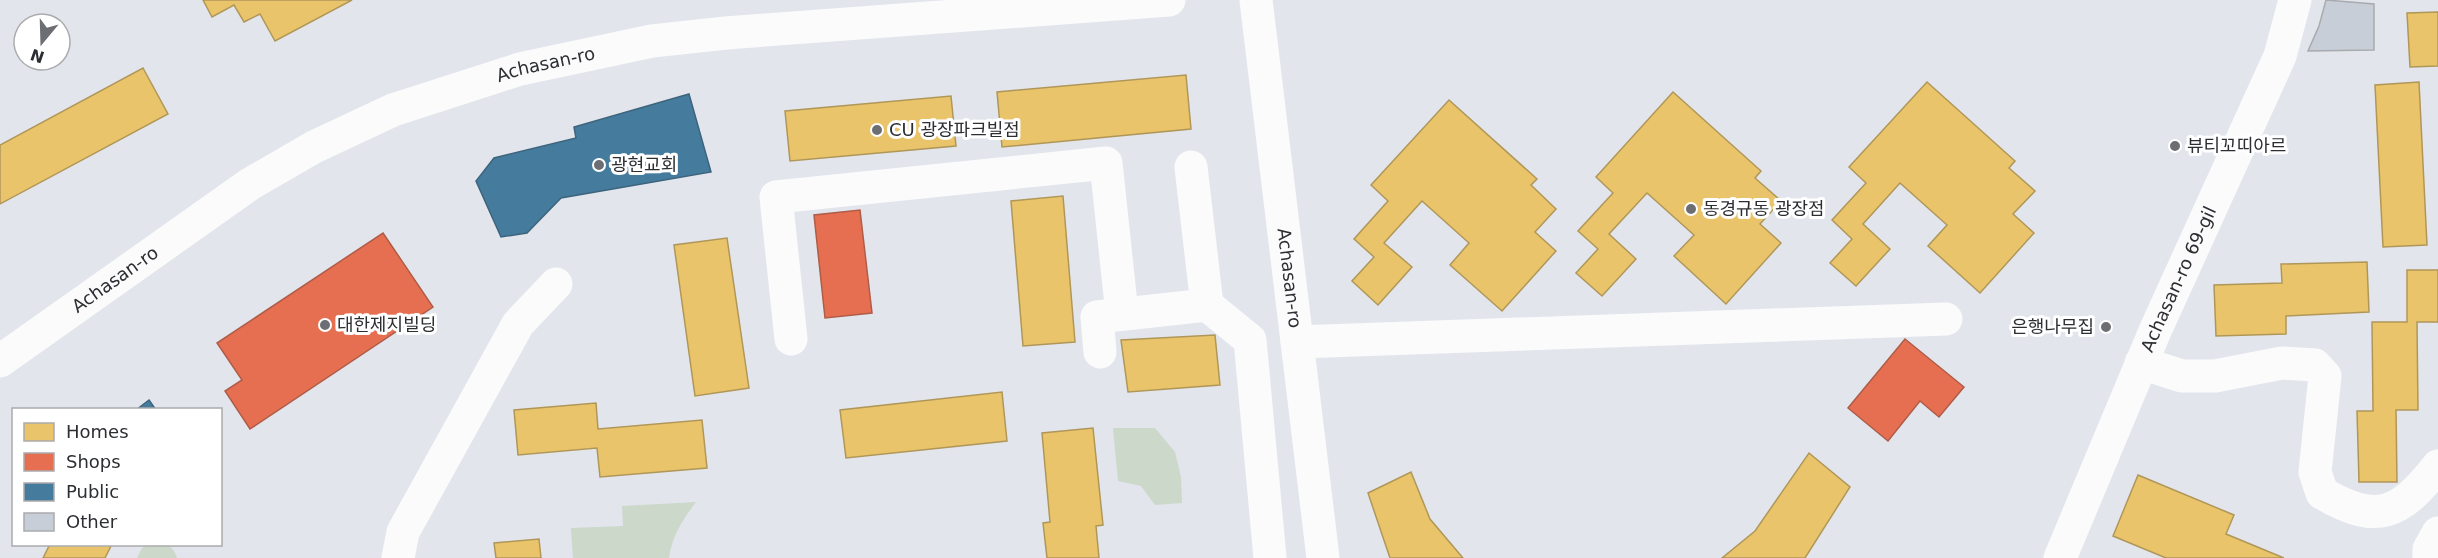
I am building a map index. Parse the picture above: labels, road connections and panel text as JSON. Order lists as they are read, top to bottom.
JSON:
{
  "streets": {
    "street": ["Achasan-ro", "Achasan-ro 69-gil"]
  },
  "places": [
    "CU 광장파크빌점",
    "뷰티꼬띠아르",
    "광현교회",
    "동경규동 광장점",
    "대한제지빌딩",
    "은행나무집"
  ],
  "legend": [
    "Homes",
    "Shops",
    "Public",
    "Other"
  ],
  "north": "bottom"
}
